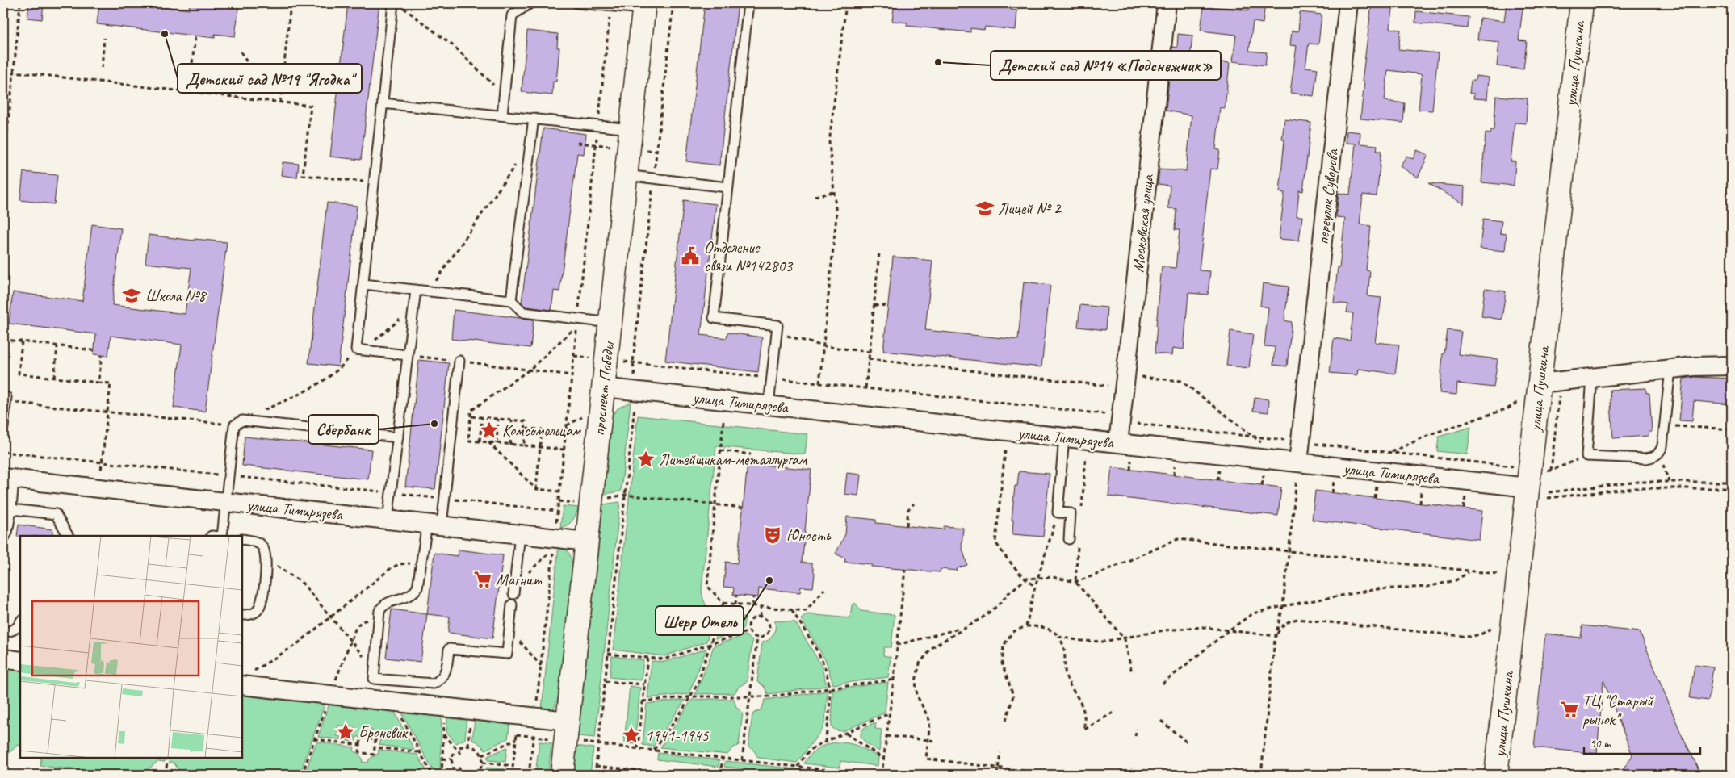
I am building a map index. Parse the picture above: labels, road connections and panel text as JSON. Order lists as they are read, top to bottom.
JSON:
{
  "streets": {
    "main road": ["улица Пушкина", "проспект Победы"],
    "street": ["переулок Суворова", "Московская улица", "улица Тимирязева"]
  },
  "crossings": [
    ["улица Пушкина", "улица Тимирязева"],
    ["переулок Суворова", "улица Тимирязева"],
    ["Московская улица", "улица Тимирязева"],
    ["проспект Победы", "улица Тимирязева"]
  ],
  "places": {
    "other": [
      "Детский сад №19 \"Ягодка\"",
      "Детский сад №14 «Подснежник»",
      "Сбербанк",
      "Шерр Отель"
    ],
    "school or university": ["Лицей № 2", "Школа №8"],
    "public building": ["Отделение связи №142803"],
    "place": [
      "Комсомольцам",
      "Литейщикам-металлургам",
      "Броневик",
      "1941-1945"
    ],
    "theatre": ["Юность"],
    "supermarket": ["Магнит", "ТЦ \"Старый рынок\""]
  },
  "scale_bar": "50 m"
}
